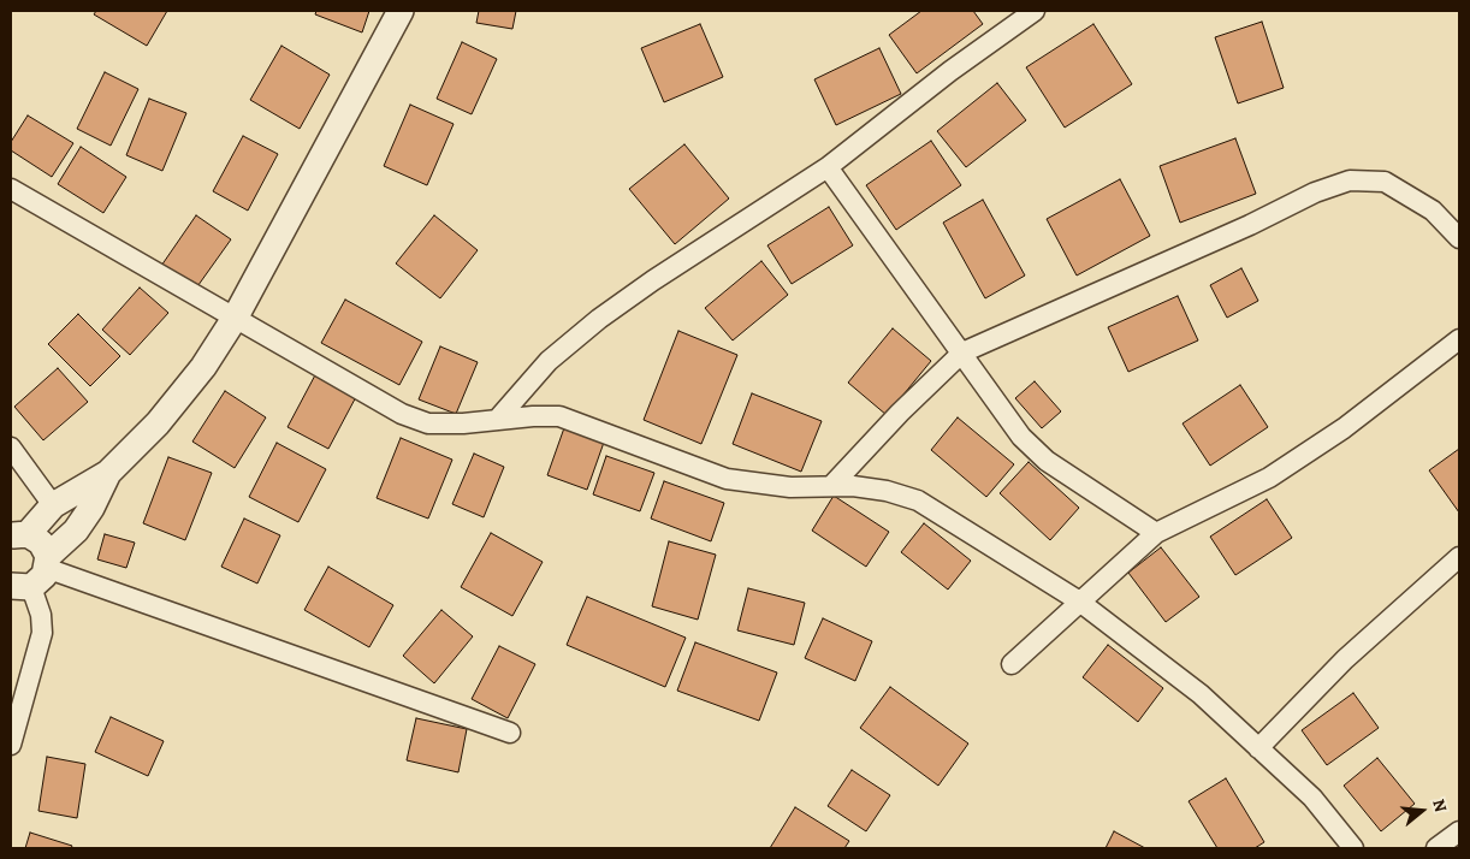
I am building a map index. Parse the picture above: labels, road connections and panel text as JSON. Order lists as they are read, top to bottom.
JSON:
{
  "north": "right"
}
